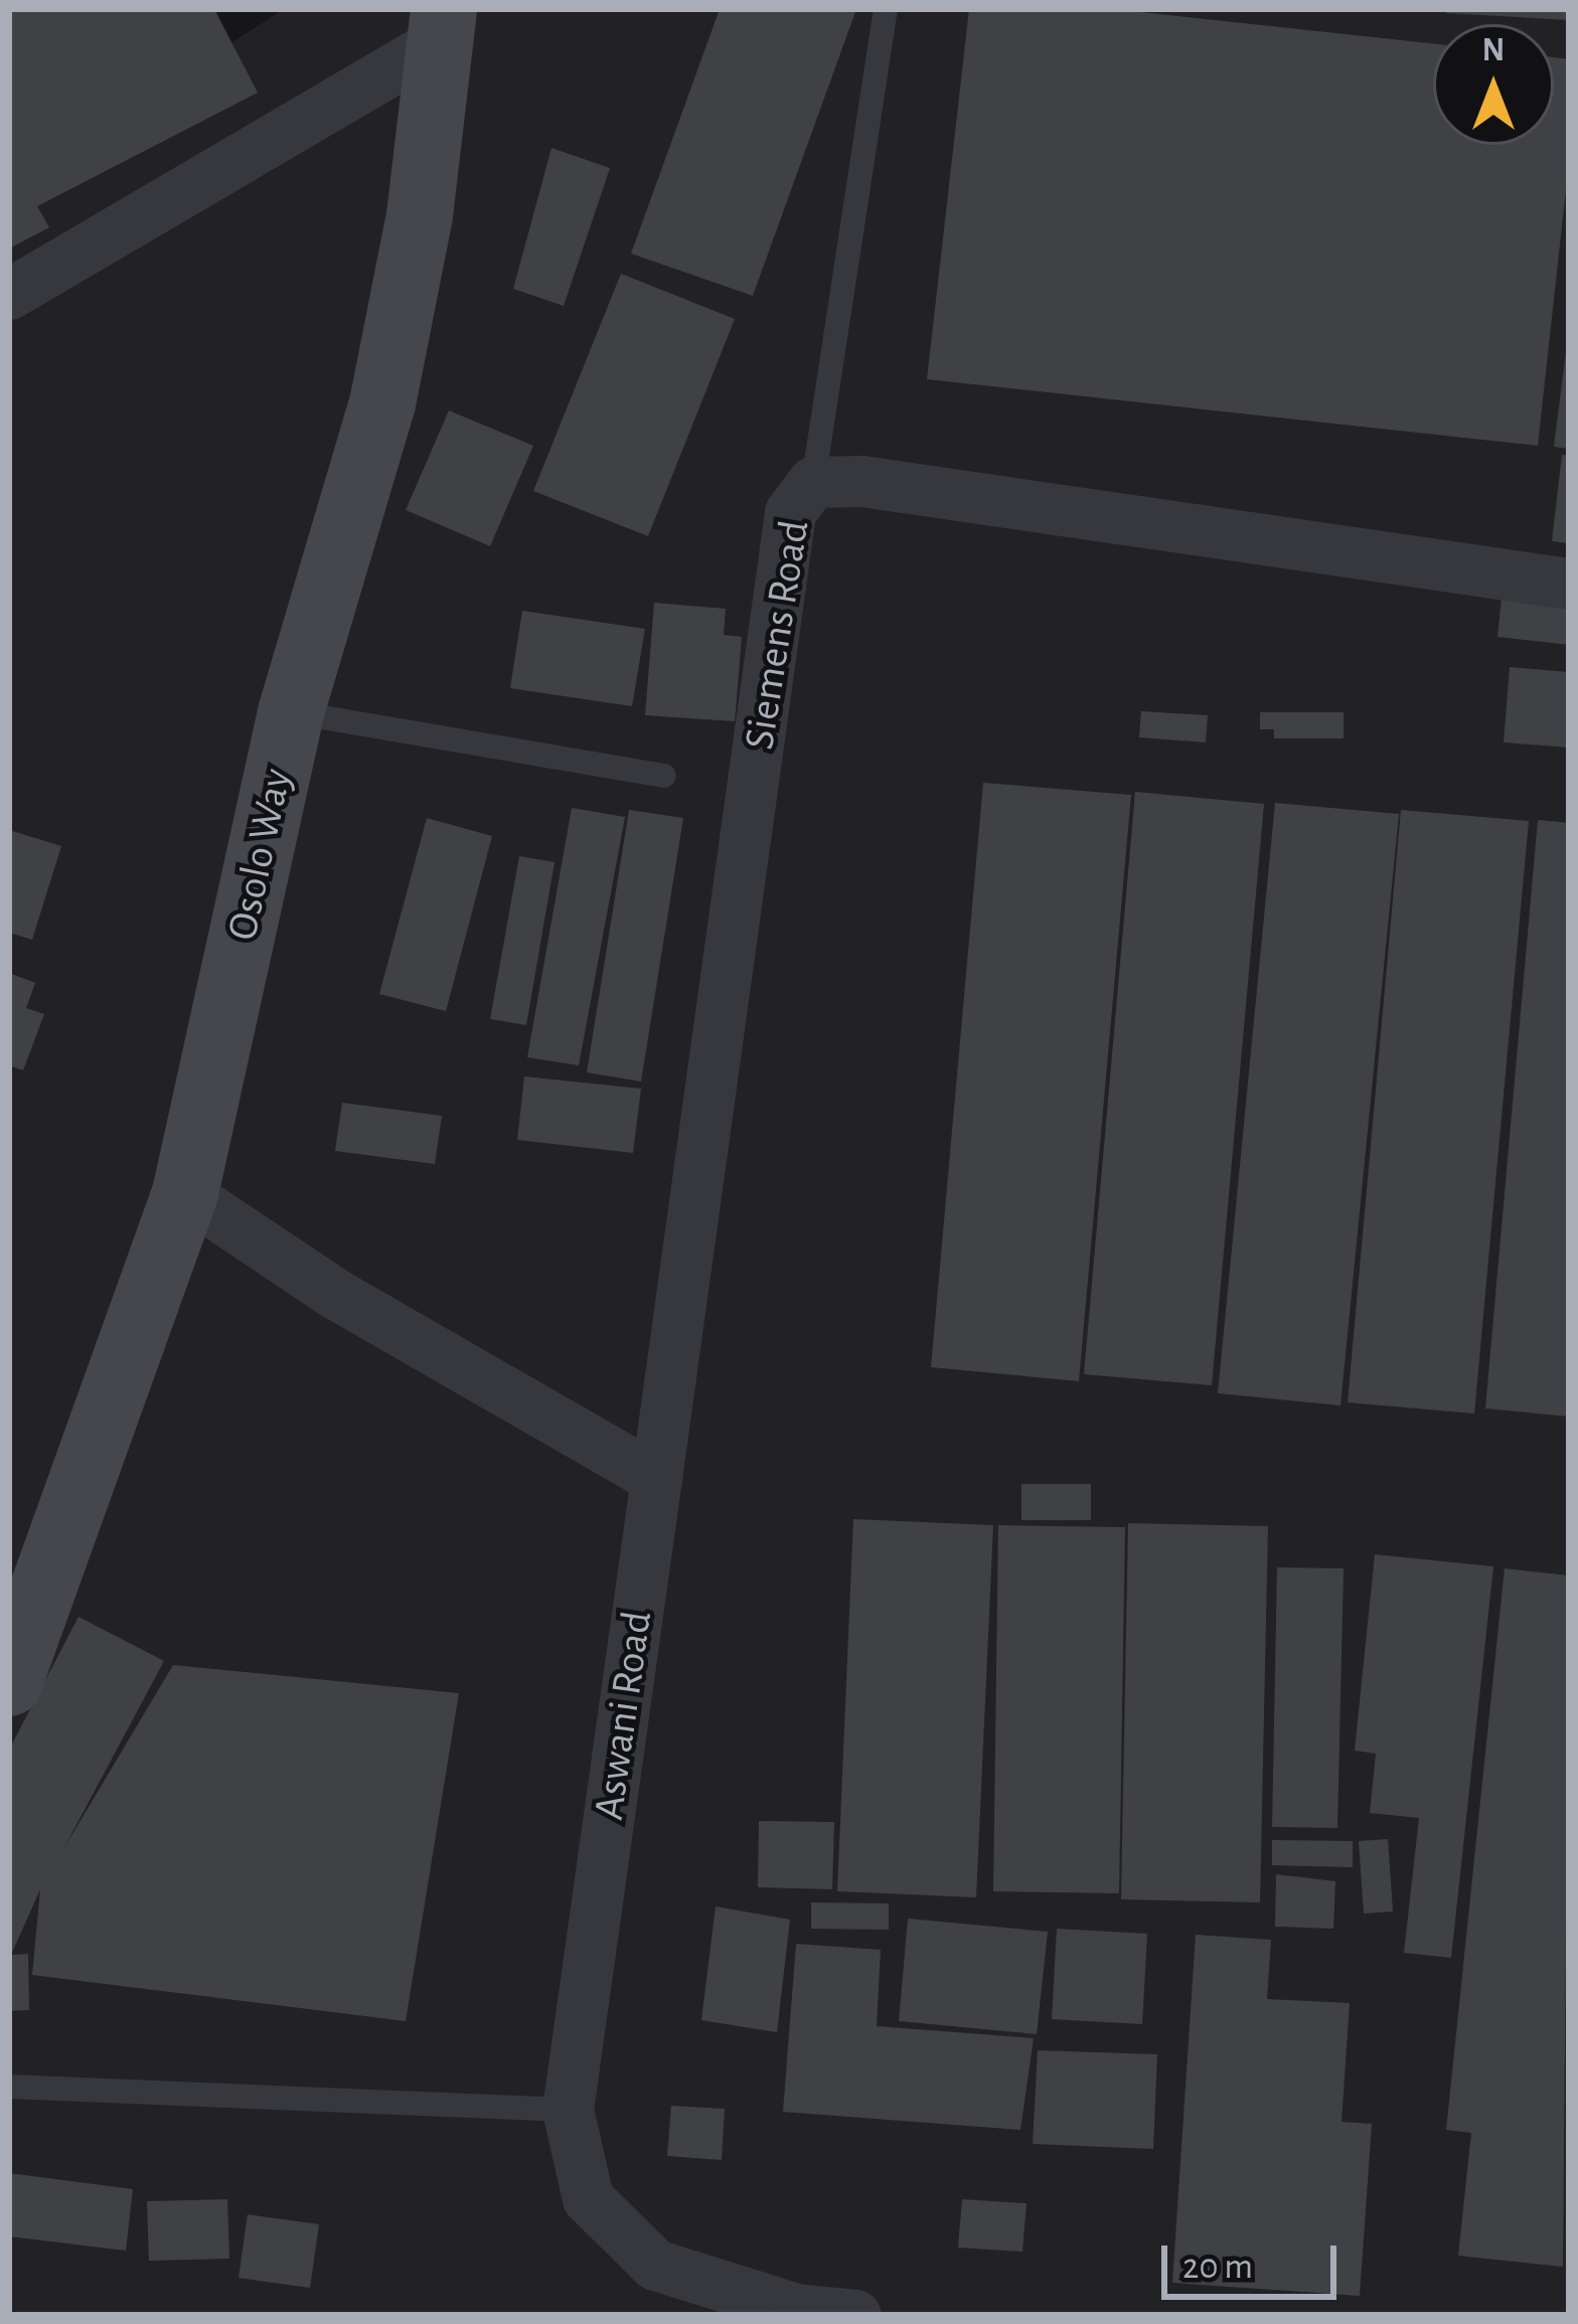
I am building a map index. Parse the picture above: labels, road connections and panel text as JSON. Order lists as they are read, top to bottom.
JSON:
{
  "streets": {
    "main road": ["Osolo Way"],
    "street": ["Siemens Road", "Aswani Road"]
  },
  "crossings": [
    ["Siemens Road", "Aswani Road"]
  ],
  "scale_bar": "20 m",
  "north": "top"
}
